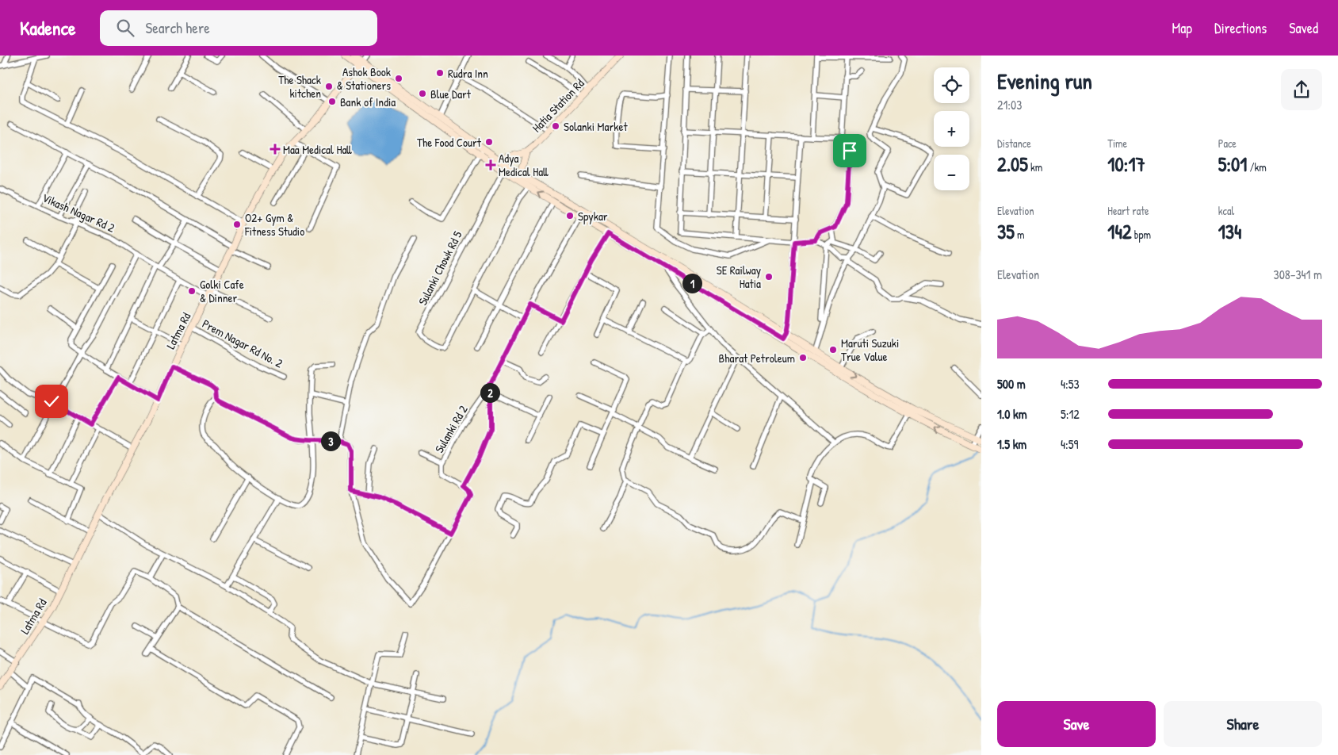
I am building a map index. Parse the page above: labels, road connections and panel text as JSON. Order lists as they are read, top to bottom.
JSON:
{
  "streets": {
    "main road": ["Hatia Station Rd", "Latma Rd"],
    "street": [
      "Vikash Nagar Rd 2",
      "Sulanki Chowk Rd 5",
      "Prem Nagar Rd No. 2",
      "Sulanki Rd 2"
    ]
  },
  "crossings": [
    ["Vikash Nagar Rd 2", "Latma Rd"],
    ["Latma Rd", "Prem Nagar Rd No. 2"]
  ],
  "places": {
    "other": [
      "Rudra Inn",
      "Ashok Book & Stationers",
      "The Shack kitchen",
      "Blue Dart",
      "Bank of India",
      "Solanki Market",
      "The Food Court",
      "Spykar",
      "O2+ Gym & Fitness Studio",
      "SE Railway Hatia",
      "Golki Cafe & Dinner",
      "Maruti Suzuki True Value",
      "Bharat Petroleum"
    ],
    "health": ["Maa Medical Hall", "Adya Medical Hall"]
  },
  "page": {
    "header": "Kadence",
    "search": "Search here",
    "nav": ["Map", "Directions", "Saved"],
    "heading": ["Evening run", "21:03"],
    "map_buttons": ["+", "−"],
    "stats": [
      ["Distance", "2.05 km"],
      ["Time", "10:17"],
      ["Pace", "5:01 /km"],
      ["Elevation", "35 m"],
      ["Heart rate", "142 bpm"],
      ["kcal", "134"]
    ],
    "chart": ["Elevation", "308–341 m"],
    "pins": ["1", "2", "3"],
    "list": [
      {
        "name": "500 m",
        "note": "4:53"
      },
      {
        "name": "1.0 km",
        "note": "5:12"
      },
      {
        "name": "1.5 km",
        "note": "4:59"
      }
    ],
    "buttons": ["Save", "Share"]
  }
}
